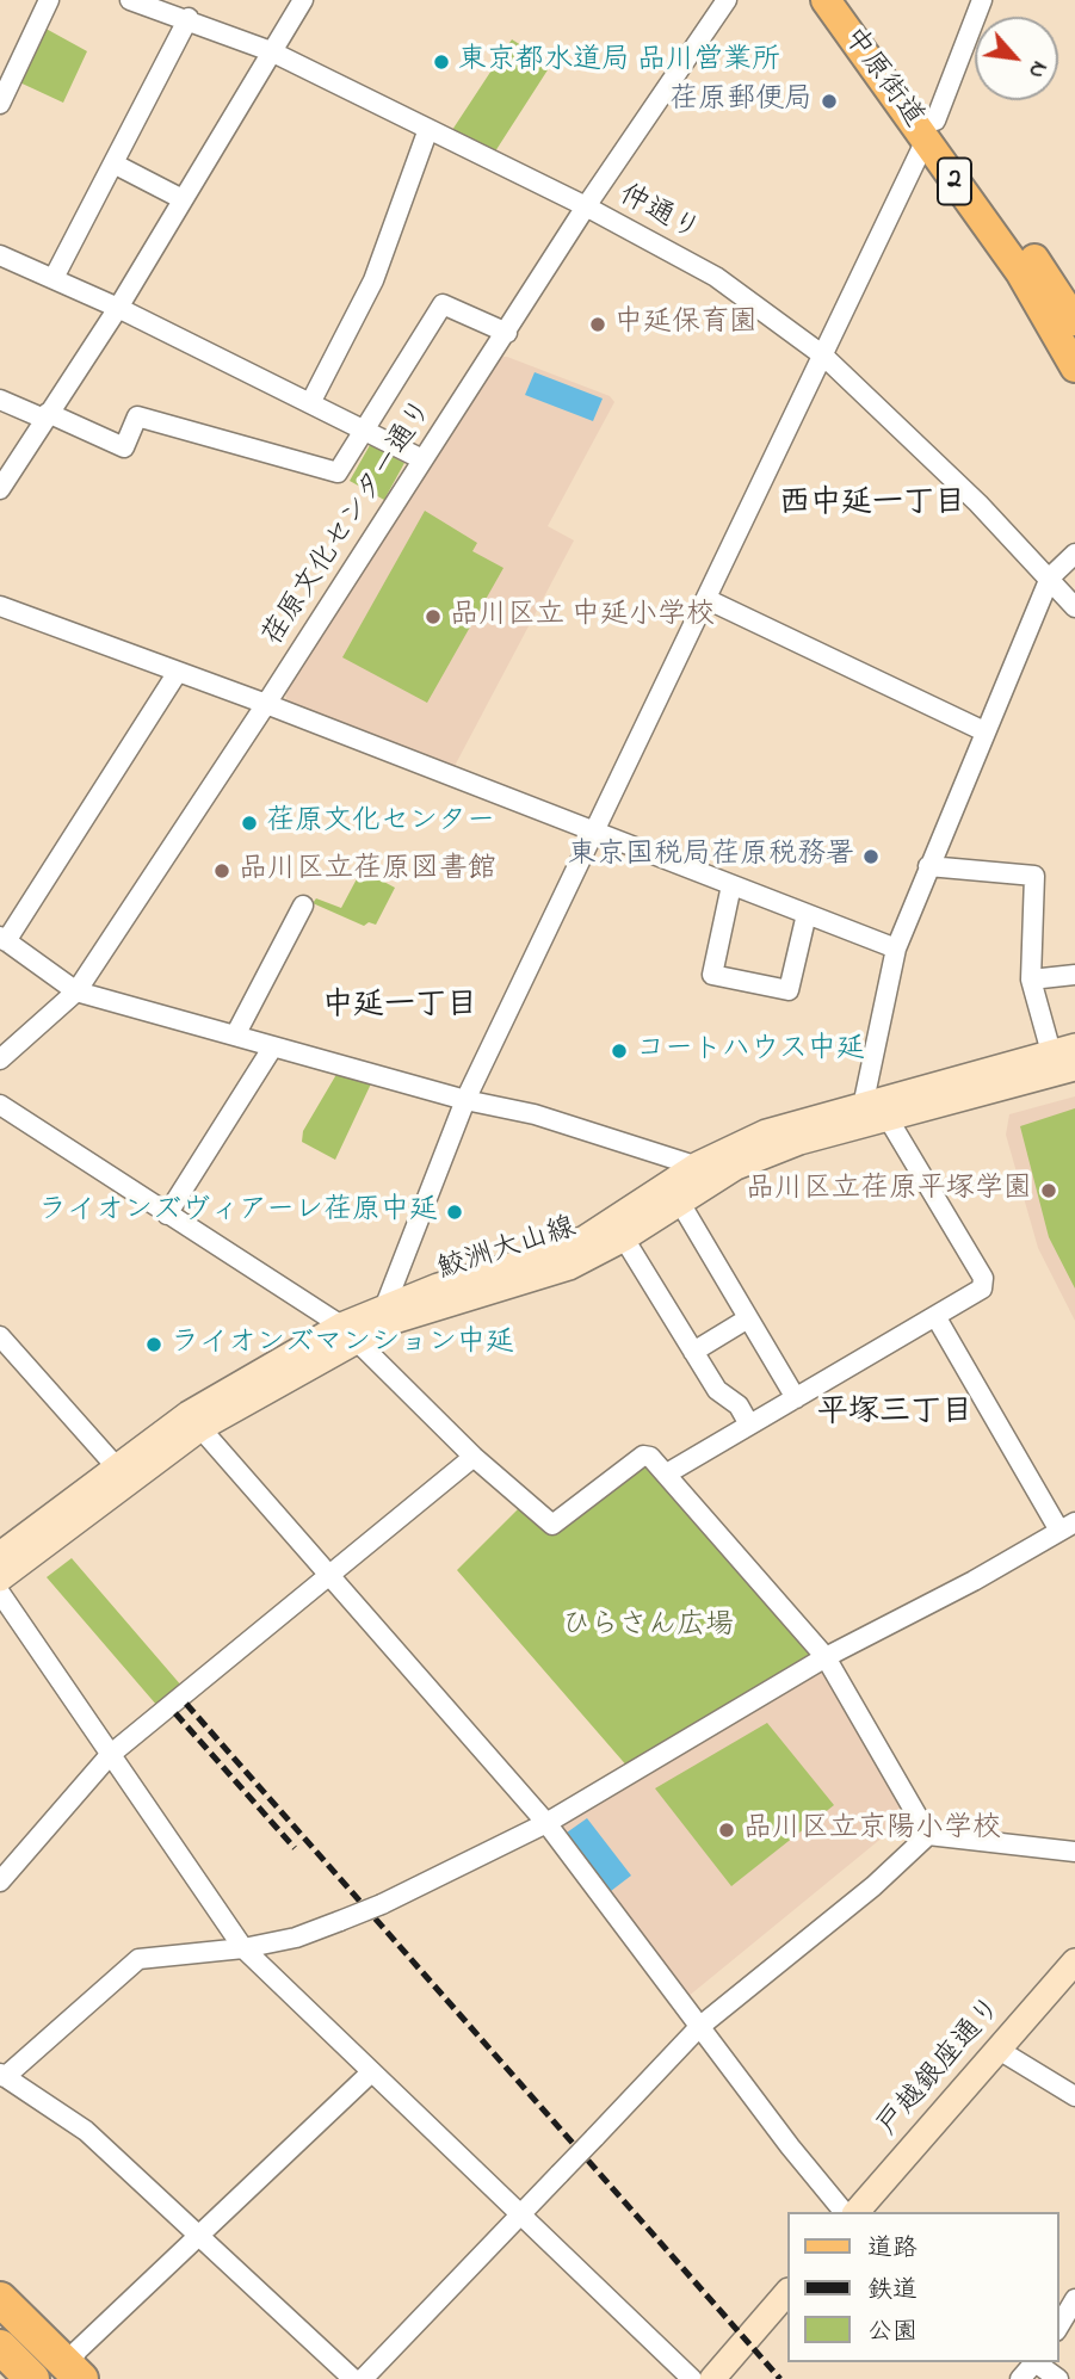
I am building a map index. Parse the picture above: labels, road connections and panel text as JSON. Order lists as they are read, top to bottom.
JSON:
{
  "streets": {
    "main road": [
      "中原街道",
      "2",
      "鮫洲大山線",
      "戸越銀座通り"
    ],
    "street": ["仲通り", "荏原文化センター通り"]
  },
  "crossings": [
    ["仲通り", "荏原文化センター通り"]
  ],
  "districts": ["西中延一丁目", "中延一丁目", "平塚三丁目"],
  "parks": ["ひらさん広場"],
  "places": [
    "東京都水道局 品川営業所",
    "荏原郵便局",
    "中延保育園",
    "品川区立 中延小学校",
    "荏原文化センター",
    "東京国税局荏原税務署",
    "品川区立荏原図書館",
    "コートハウス中延",
    "品川区立荏原平塚学園",
    "ライオンズヴィアーレ荏原中延",
    "ライオンズマンション中延",
    "品川区立京陽小学校"
  ],
  "legend": ["道路", "鉄道", "公園"],
  "north": "bottom right"
}
